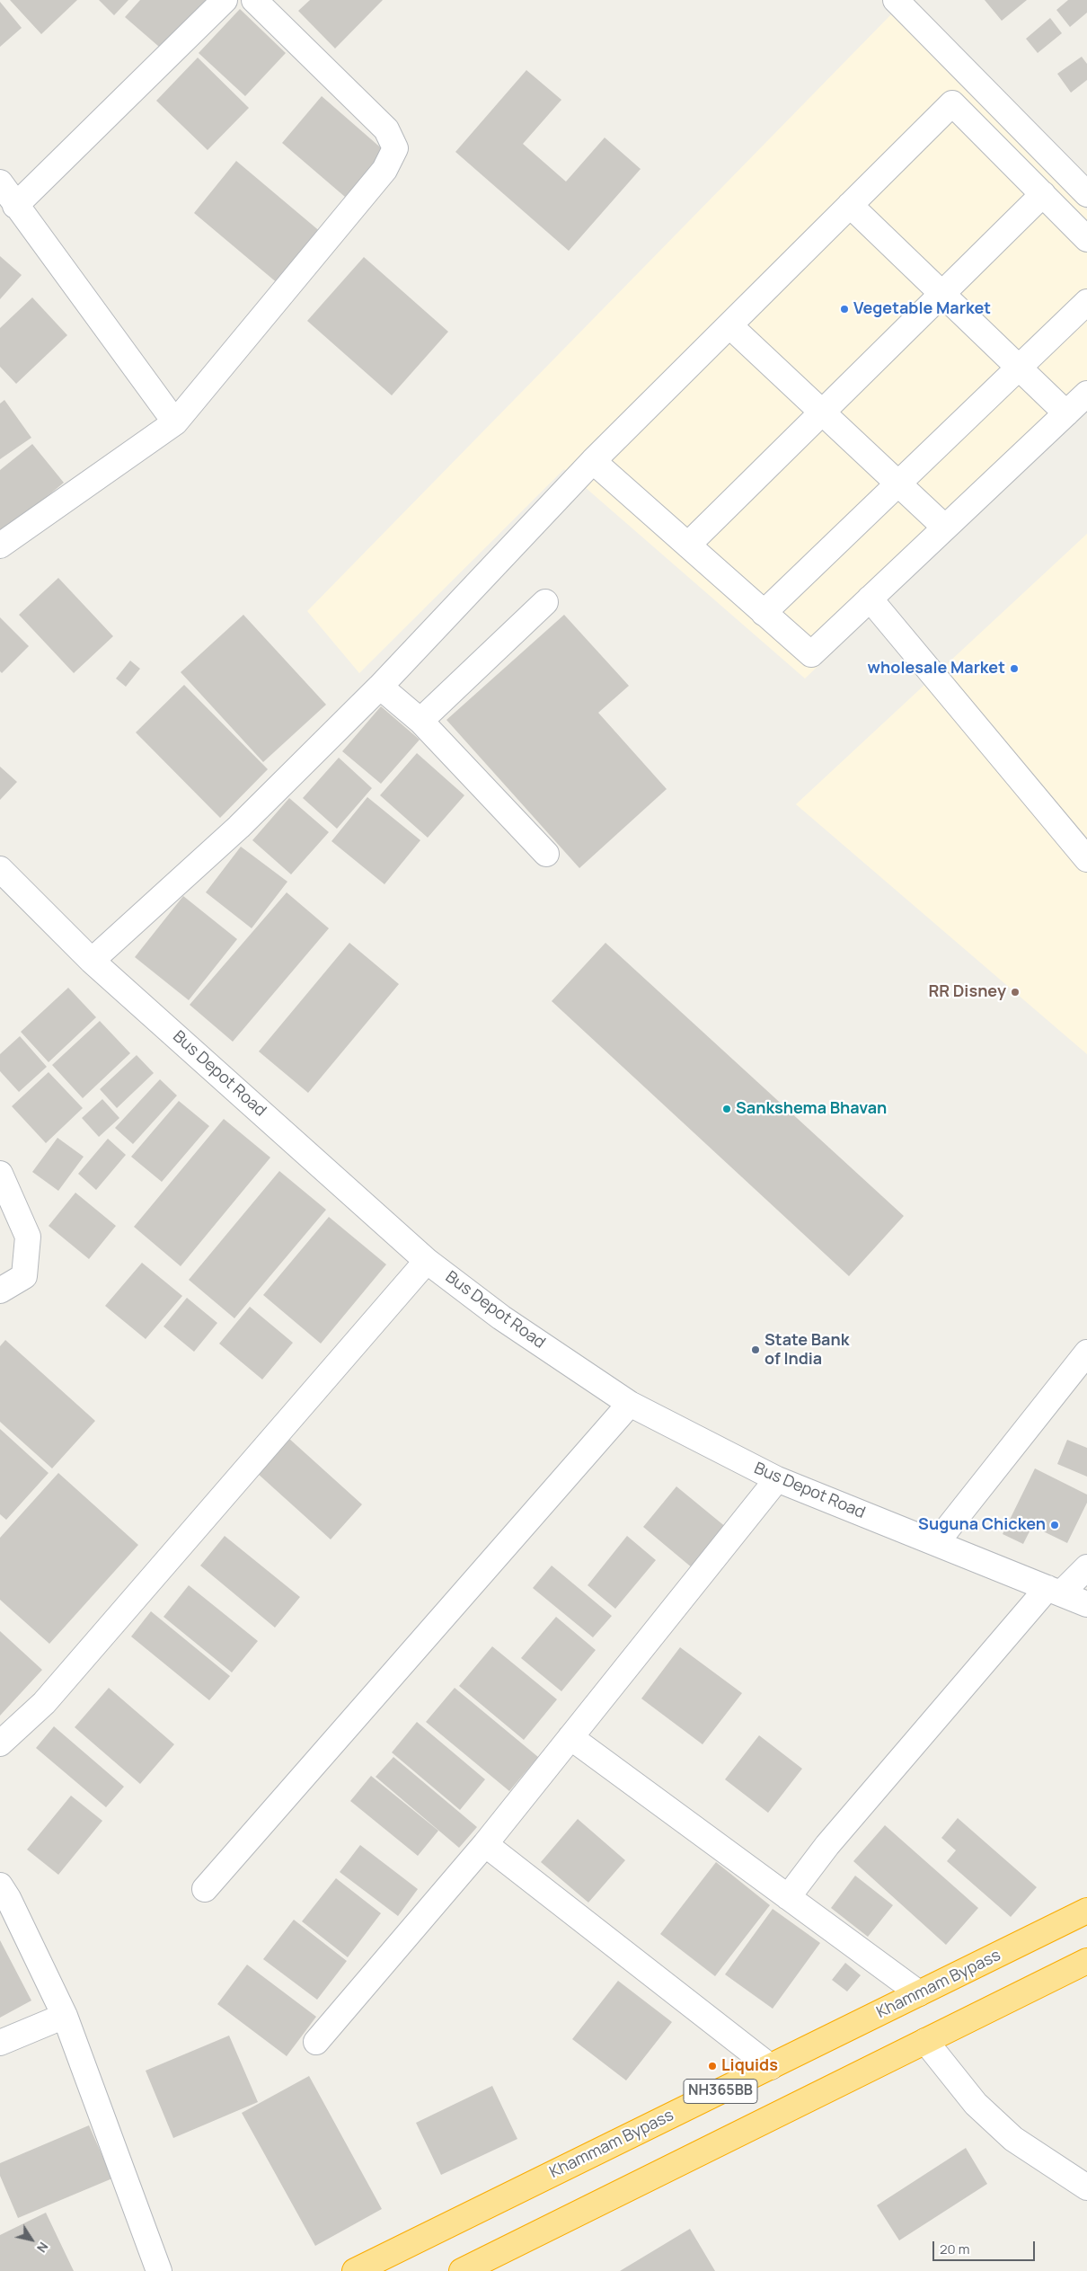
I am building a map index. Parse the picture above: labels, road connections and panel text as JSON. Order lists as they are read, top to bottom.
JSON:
{
  "streets": {
    "highway": ["Khammam Bypass", "NH365BB"],
    "street": ["Bus Depot Road"]
  },
  "places": [
    "Vegetable Market",
    "wholesale Market",
    "RR Disney",
    "Sankshema Bhavan",
    "State Bank of India",
    "Suguna Chicken",
    "Liquids"
  ],
  "scale_bar": "20 m",
  "north": "bottom right"
}
